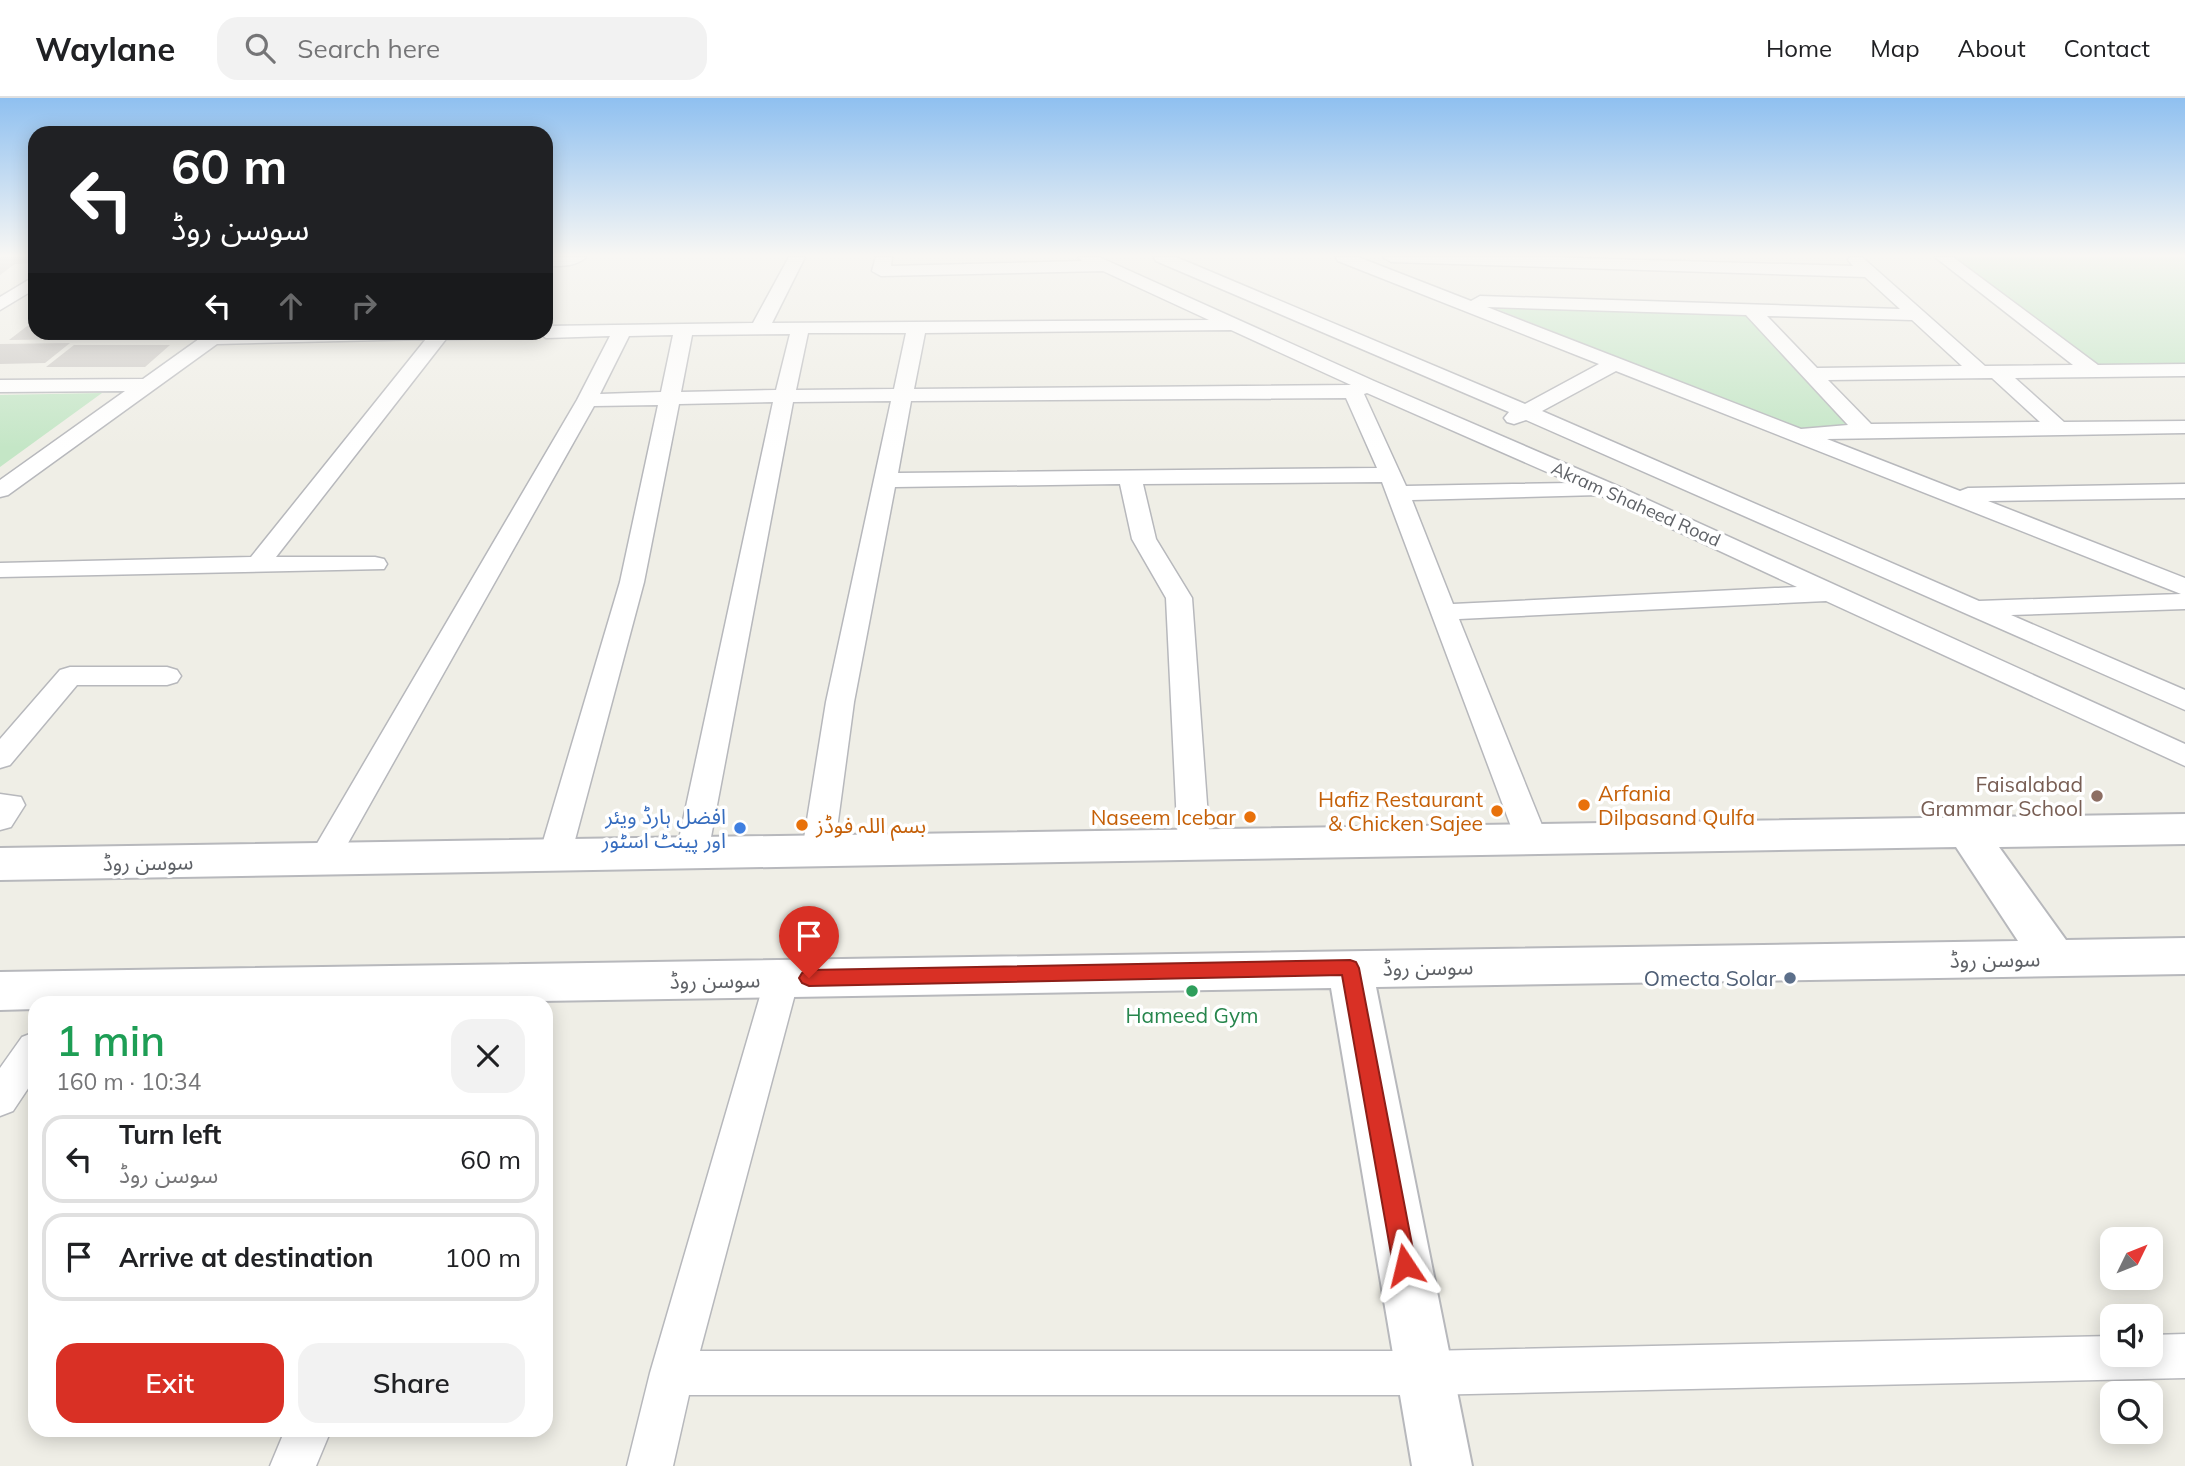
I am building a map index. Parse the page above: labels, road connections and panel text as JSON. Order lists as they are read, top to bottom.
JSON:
{
  "streets": {
    "street": ["Akram Shaheed Road", "سوسن روڈ"]
  },
  "places": [
    "Faisalabad Grammar School",
    "Arfania Dilpasand Qulfa",
    "Hafiz Restaurant & Chicken Sajee",
    "Naseem Icebar",
    "بسم اللہ فوڈز",
    "افضل ہارڈ ویئر اور پینٹ اسٹور",
    "Omecta Solar",
    "Hameed Gym"
  ],
  "north": "top right",
  "page": {
    "header": "Waylane",
    "search": "Search here",
    "nav": [
      "Home",
      "Map",
      "About",
      "Contact"
    ],
    "turn": ["60 m", "سوسن روڈ"],
    "heading": ["1 min", "160 m · 10:34"],
    "list": [
      {
        "name": "Turn left",
        "note": "سوسن روڈ",
        "value": "60 m"
      },
      {
        "name": "Arrive at destination",
        "value": "100 m"
      }
    ],
    "buttons": ["Exit", "Share"]
  }
}
